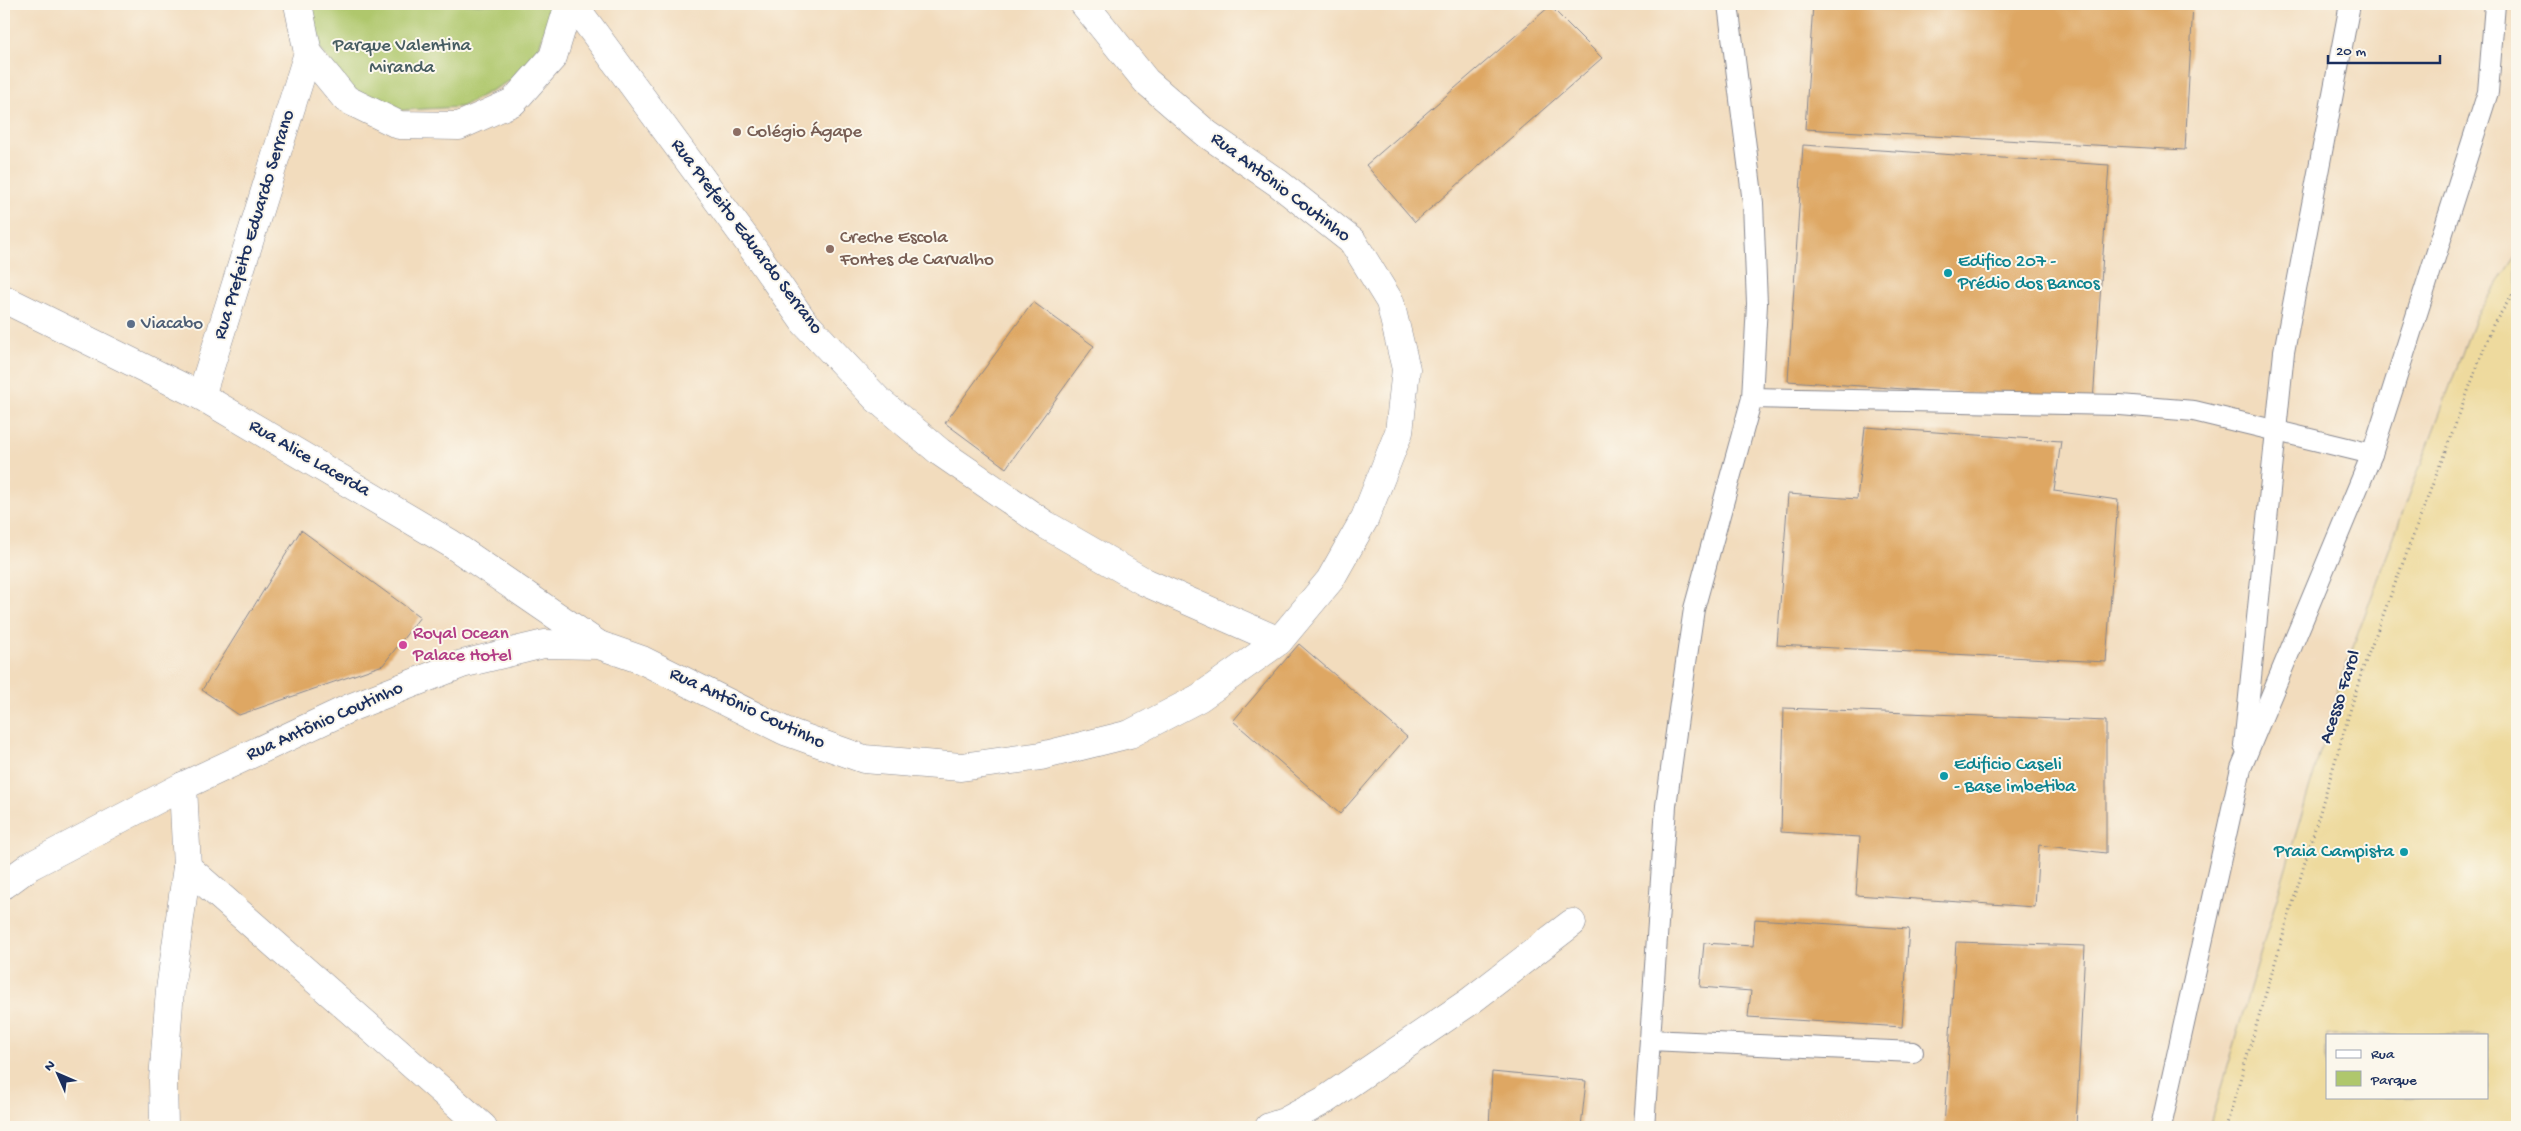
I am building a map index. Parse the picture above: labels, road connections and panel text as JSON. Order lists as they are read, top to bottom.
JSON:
{
  "streets": {
    "street": ["Rua Antônio Coutinho", "Rua Prefeito Eduardo Serrano", "Rua Alice Lacerda"],
    "path": ["Acesso Farol"]
  },
  "crossings": [
    ["Rua Antônio Coutinho", "Rua Prefeito Eduardo Serrano"],
    ["Rua Antônio Coutinho", "Rua Alice Lacerda"],
    ["Rua Prefeito Eduardo Serrano", "Rua Alice Lacerda"]
  ],
  "parks": ["Parque Valentina Miranda"],
  "places": [
    "Colégio Ágape",
    "Creche Escola Fontes de Carvalho",
    "Edifico 207 - Prédio dos Bancos",
    "Viacabo",
    "Royal Ocean Palace Hotel",
    "Edificio Caseli - Base imbetiba",
    "Praia Campista"
  ],
  "legend": ["Rua", "Parque"],
  "scale_bar": "20 m",
  "north": "top left"
}
